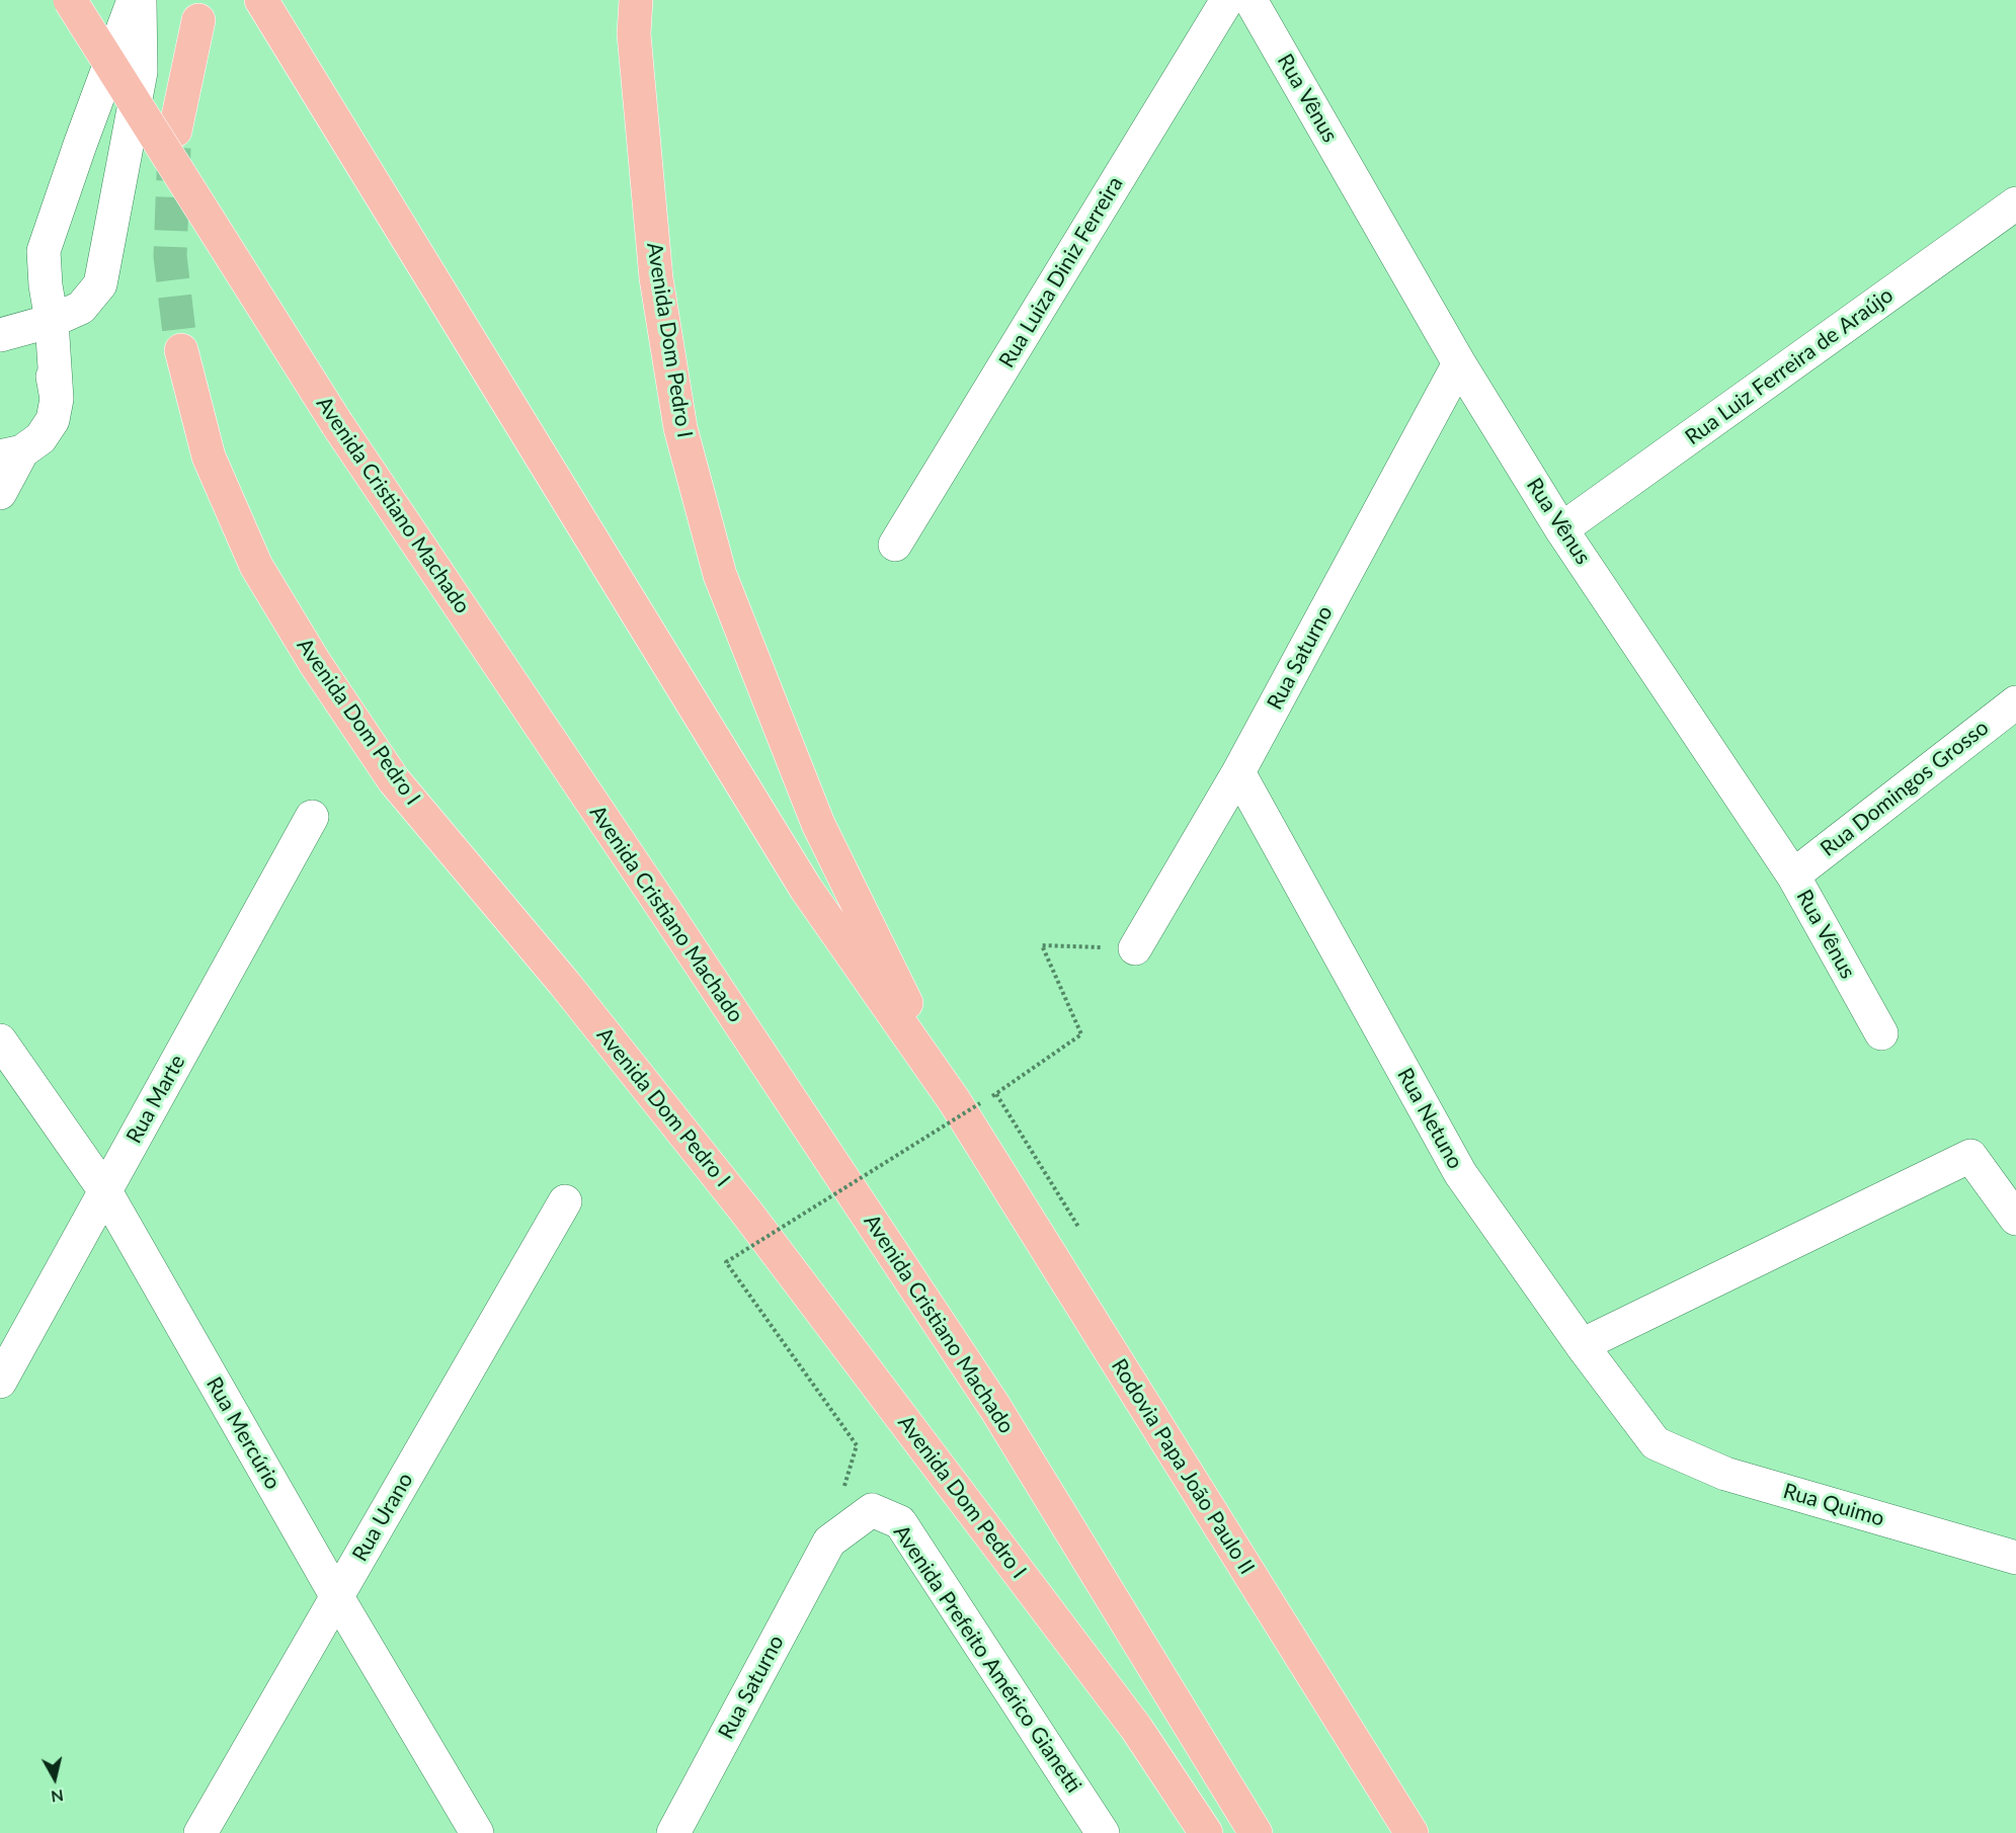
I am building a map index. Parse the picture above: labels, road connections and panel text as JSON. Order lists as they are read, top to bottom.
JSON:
{
  "streets": {
    "highway": ["Avenida Dom Pedro I", "Avenida Cristiano Machado", "Rodovia Papa João Paulo II"],
    "street": [
      "Rua Vênus",
      "Rua Luiza Diniz Ferreira",
      "Rua Luiz Ferreira de Araújo",
      "Rua Saturno",
      "Rua Domingos Grosso",
      "Rua Marte",
      "Rua Netuno",
      "Rua Mercúrio",
      "Rua Quimo",
      "Rua Urano",
      "Avenida Prefeito Américo Gianetti"
    ]
  },
  "crossings": [
    ["Rua Vênus", "Rua Luiz Ferreira de Araújo"],
    ["Rua Vênus", "Rua Saturno"],
    ["Rua Vênus", "Rua Domingos Grosso"],
    ["Avenida Dom Pedro I", "Rodovia Papa João Paulo II"],
    ["Rua Saturno", "Rua Netuno"],
    ["Rua Saturno", "Avenida Prefeito Américo Gianetti"],
    ["Rua Marte", "Rua Mercúrio"],
    ["Rua Netuno", "Rua Quimo"],
    ["Rua Mercúrio", "Rua Urano"]
  ],
  "north": "bottom"
}
